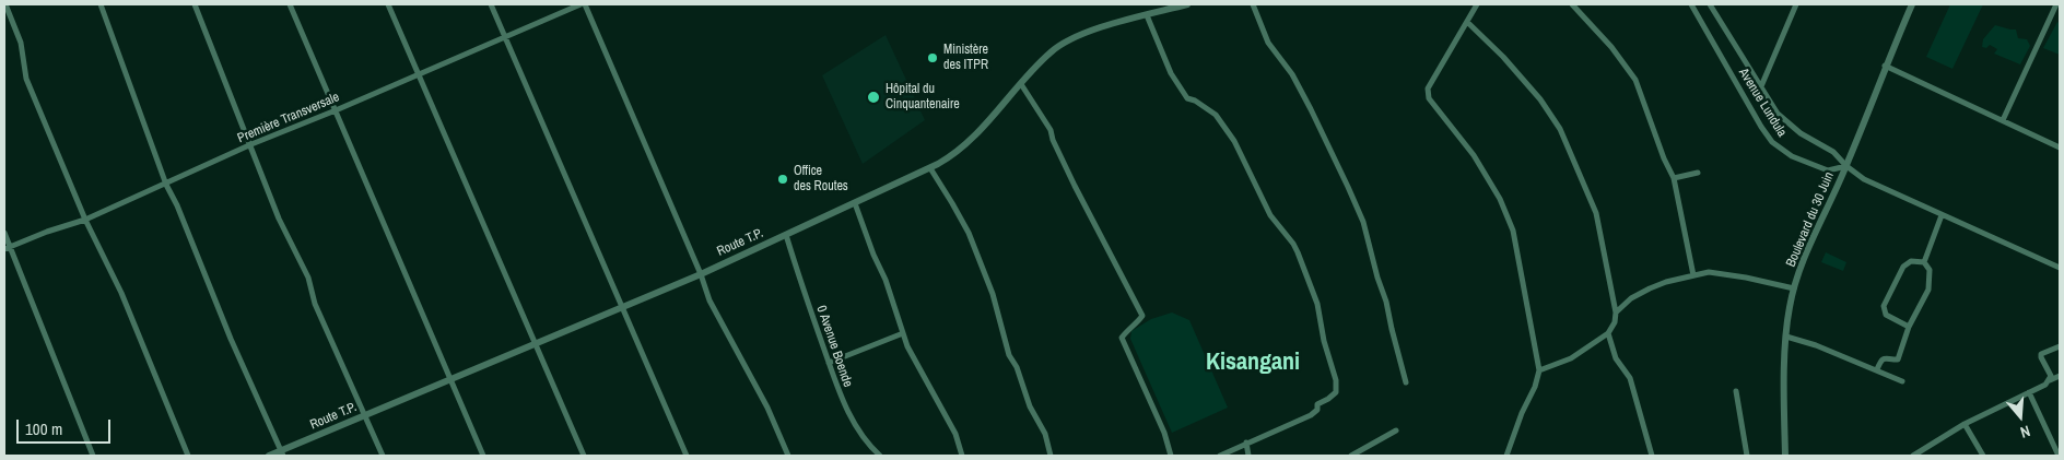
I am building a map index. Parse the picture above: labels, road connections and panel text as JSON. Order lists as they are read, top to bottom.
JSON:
{
  "streets": {
    "street": [
      "Avenue Lundula",
      "Première Transversale",
      "Boulevard du 30 Juin",
      "Route T.P.",
      "0 Avenue Boende"
    ]
  },
  "crossings": [
    ["Avenue Lundula", "Boulevard du 30 Juin"],
    ["Route T.P.", "0 Avenue Boende"]
  ],
  "districts": ["Kisangani"],
  "places": ["Ministère des ITPR", "Hôpital du Cinquantenaire", "Office des Routes"],
  "scale_bar": "100 m",
  "north": "bottom"
}
